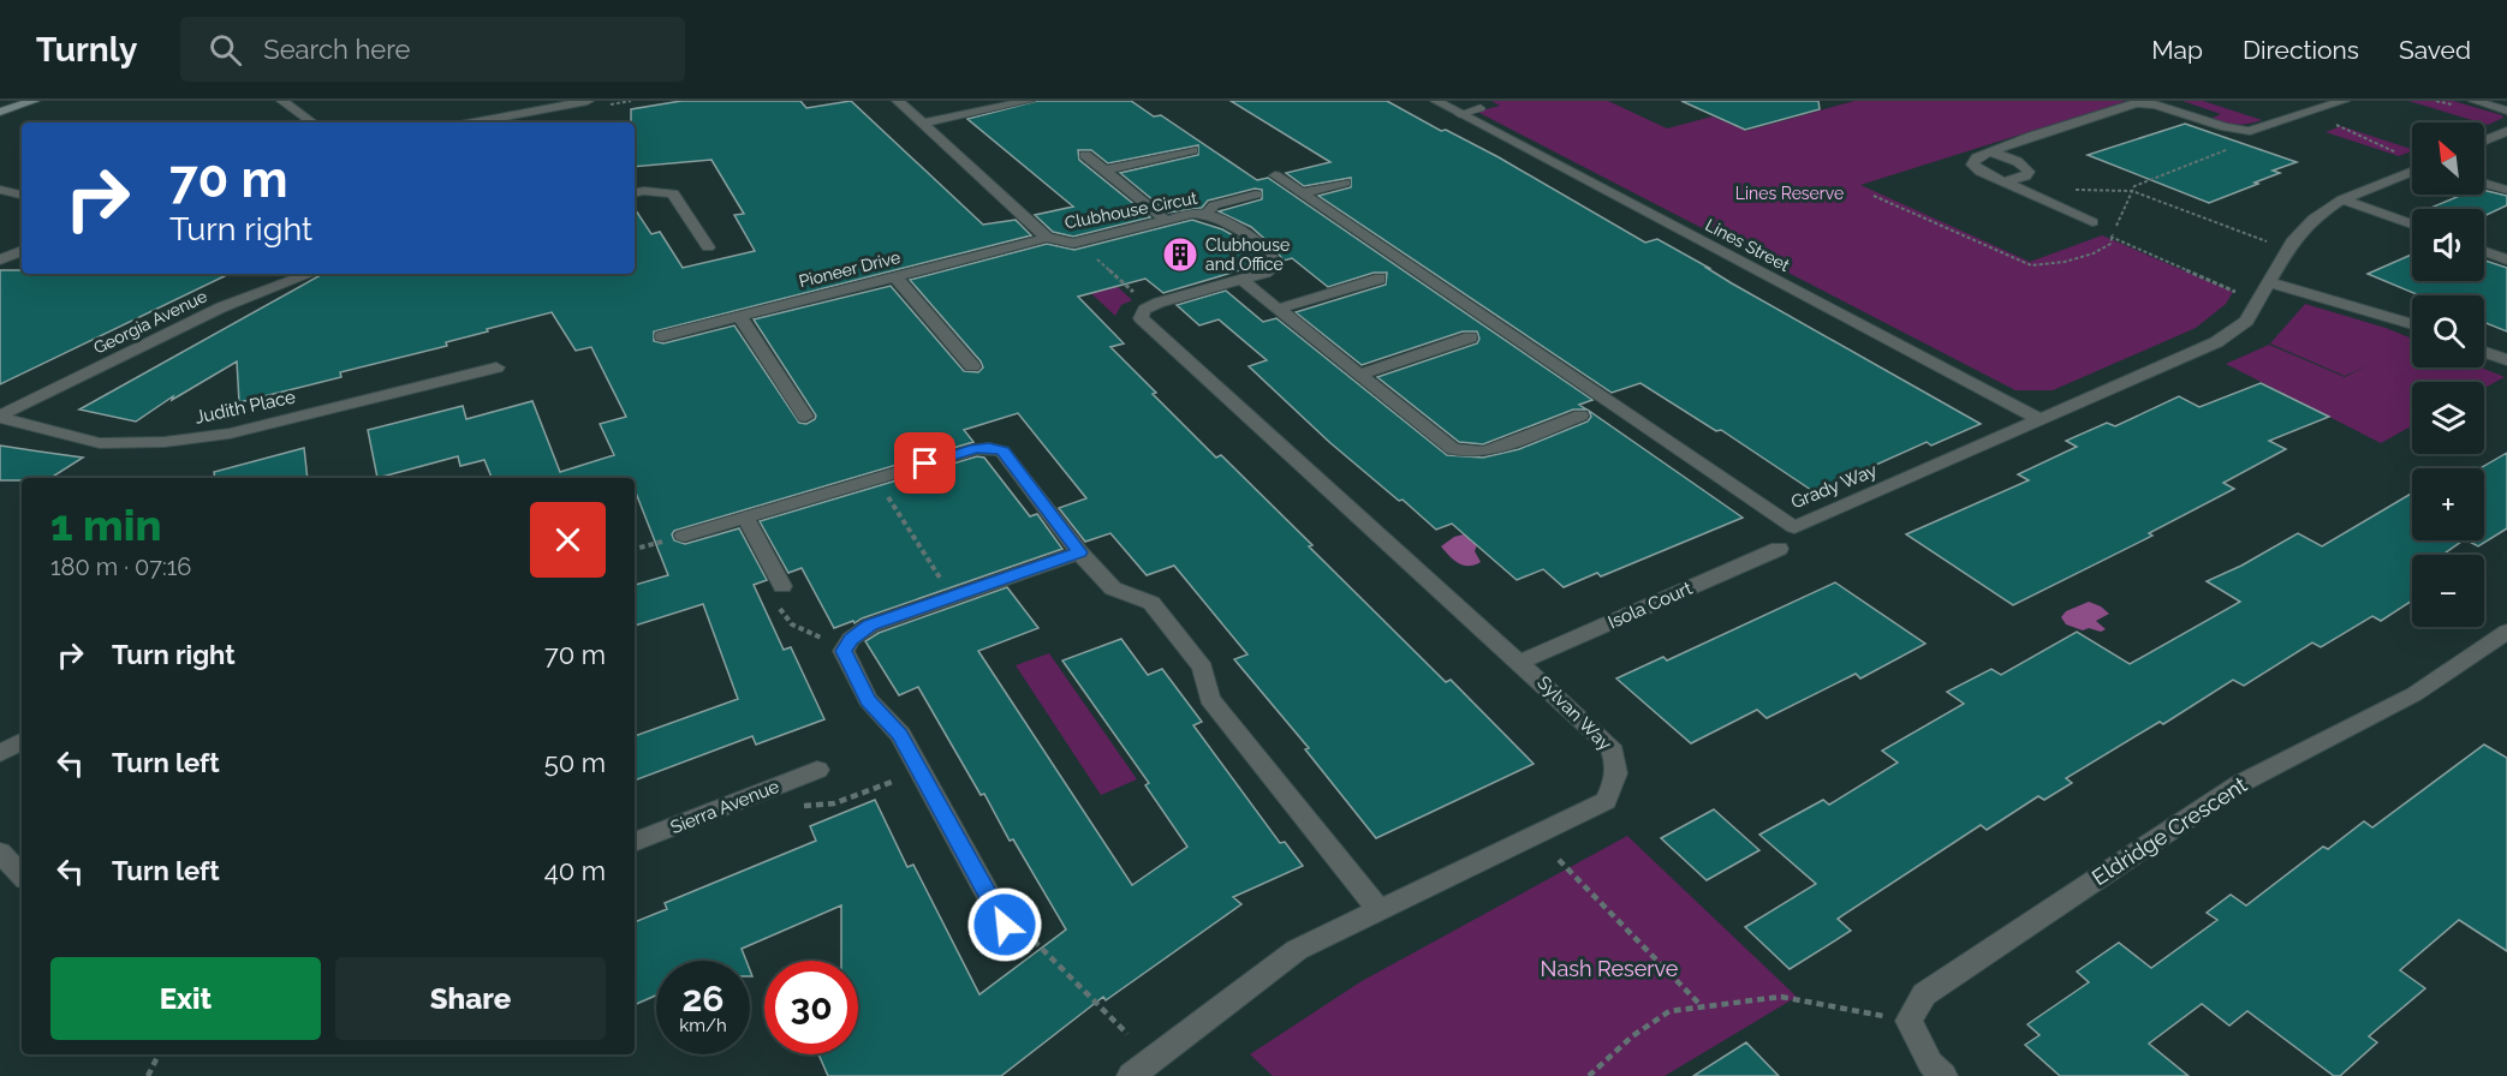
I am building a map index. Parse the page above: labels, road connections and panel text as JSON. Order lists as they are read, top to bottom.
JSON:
{
  "streets": {
    "street": [
      "Clubhouse Circut",
      "Lines Street",
      "Pioneer Drive",
      "Georgia Avenue",
      "Judith Place",
      "Grady Way",
      "Isola Court",
      "Sylvan Way",
      "Sierra Avenue",
      "Eldridge Crescent"
    ]
  },
  "crossings": [
    ["Clubhouse Circut", "Pioneer Drive"],
    ["Clubhouse Circut", "Sylvan Way"],
    ["Lines Street", "Grady Way"],
    ["Georgia Avenue", "Judith Place"],
    ["Isola Court", "Sylvan Way"]
  ],
  "parks": ["Lines Reserve", "Nash Reserve"],
  "places": {
    "building": ["Clubhouse and Office"]
  },
  "north": "top left",
  "page": {
    "header": "Turnly",
    "search": "Search here",
    "nav": ["Map", "Directions", "Saved"],
    "map_buttons": ["+", "−"],
    "turn": ["70 m", "Turn right"],
    "heading": ["1 min", "180 m · 07:16"],
    "list": [
      {
        "name": "Turn right",
        "value": "70 m"
      },
      {
        "name": "Turn left",
        "value": "50 m"
      },
      {
        "name": "Turn left",
        "value": "40 m"
      }
    ],
    "buttons": ["Exit", "Share"],
    "speed": "26 km/h",
    "limit": "30"
  }
}
